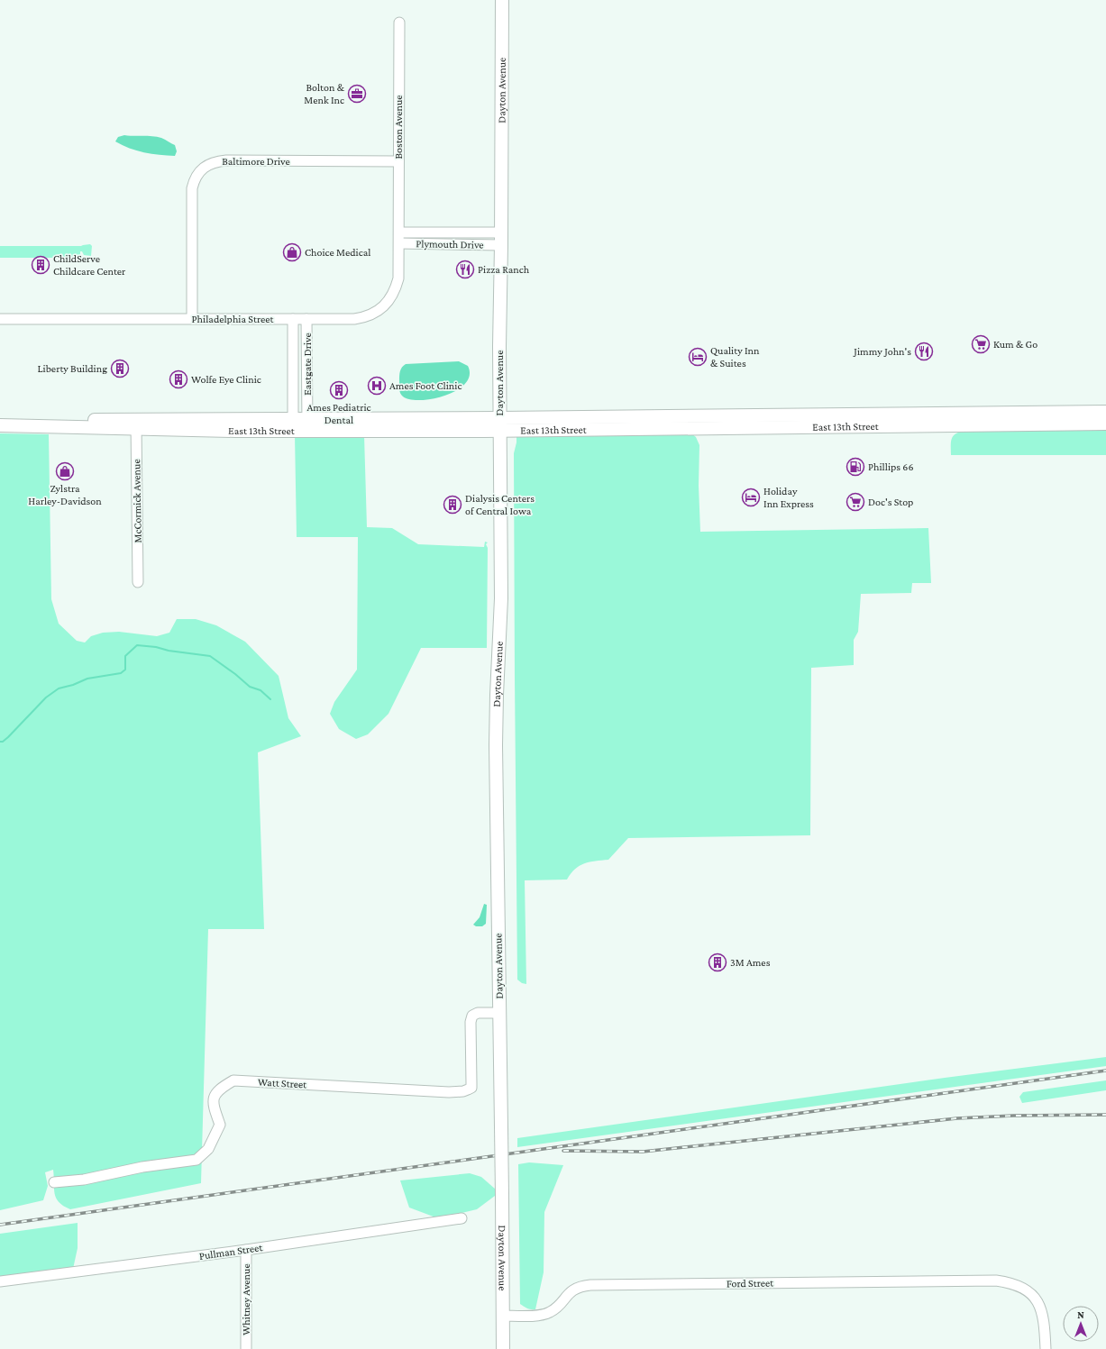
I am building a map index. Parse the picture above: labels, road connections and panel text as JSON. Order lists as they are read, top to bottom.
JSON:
{
  "streets": {
    "main road": ["Dayton Avenue", "East 13th Street"],
    "street": [
      "Boston Avenue",
      "Baltimore Drive",
      "Plymouth Drive",
      "Philadelphia Street",
      "Eastgate Drive",
      "McCormick Avenue",
      "Watt Street",
      "Pullman Street",
      "Ford Street",
      "Whitney Avenue"
    ]
  },
  "crossings": [
    ["Dayton Avenue", "Plymouth Drive"],
    ["Dayton Avenue", "East 13th Street"],
    ["Dayton Avenue", "Watt Street"],
    ["Dayton Avenue", "Ford Street"],
    ["Boston Avenue", "Baltimore Drive"],
    ["Boston Avenue", "Plymouth Drive"],
    ["Boston Avenue", "Philadelphia Street"],
    ["Baltimore Drive", "Philadelphia Street"],
    ["Plymouth Drive", "Philadelphia Street"],
    ["Philadelphia Street", "Eastgate Drive"],
    ["Eastgate Drive", "East 13th Street"],
    ["East 13th Street", "McCormick Avenue"],
    ["Pullman Street", "Whitney Avenue"]
  ],
  "places": {
    "office": ["Bolton & Menk Inc"],
    "shop": ["Choice Medical", "Zylstra Harley-Davidson"],
    "building": [
      "ChildServe Childcare Center",
      "Liberty Building",
      "Wolfe Eye Clinic",
      "Ames Pediatric Dental",
      "Dialysis Centers of Central Iowa",
      "3M Ames"
    ],
    "restaurant": ["Pizza Ranch", "Jimmy John's"],
    "supermarket": ["Kum & Go", "Doc's Stop"],
    "hotel": ["Quality Inn & Suites", "Holiday Inn Express"],
    "hospital": ["Ames Foot Clinic"],
    "fuel station": ["Phillips 66"]
  },
  "north": "top"
}
